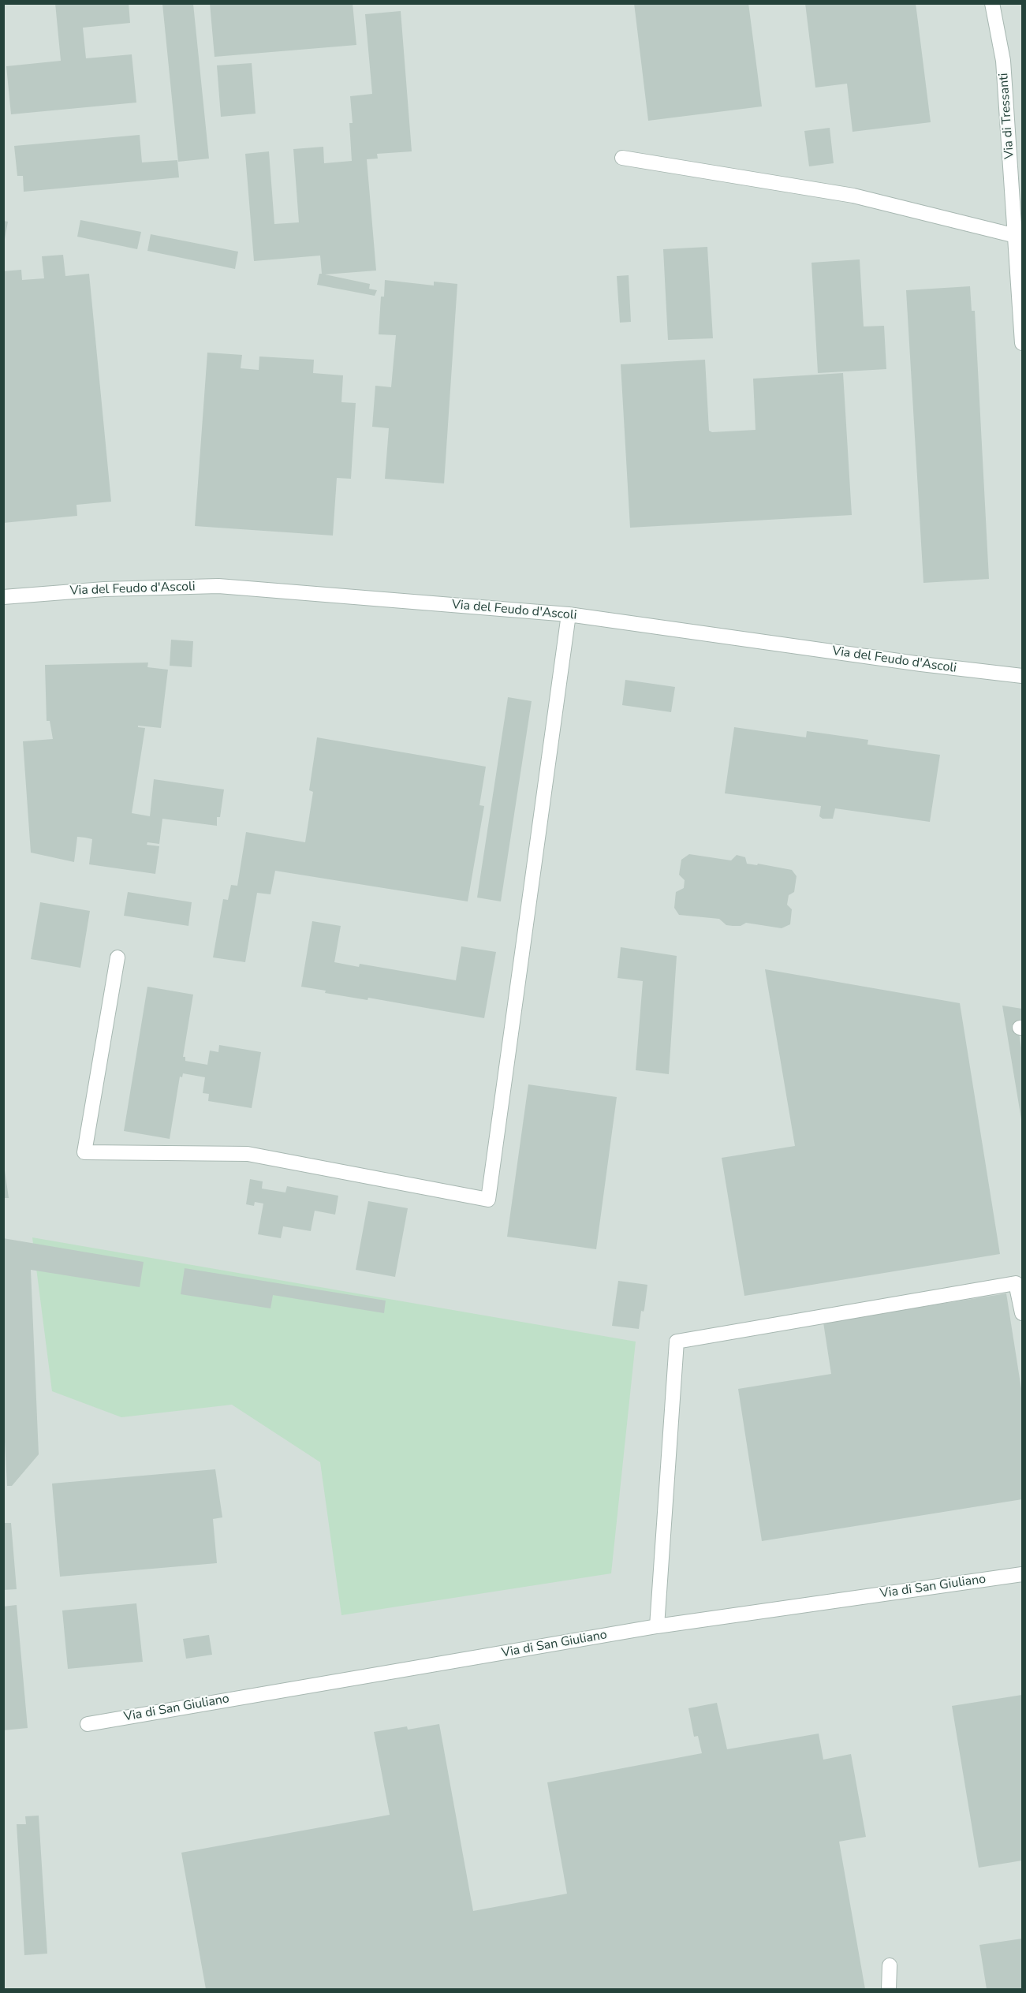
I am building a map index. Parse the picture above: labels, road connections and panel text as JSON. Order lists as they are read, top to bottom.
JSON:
{
  "streets": {
    "street": ["Via di Tressanti", "Via del Feudo d'Ascoli", "Via di San Giuliano"]
  }
}
